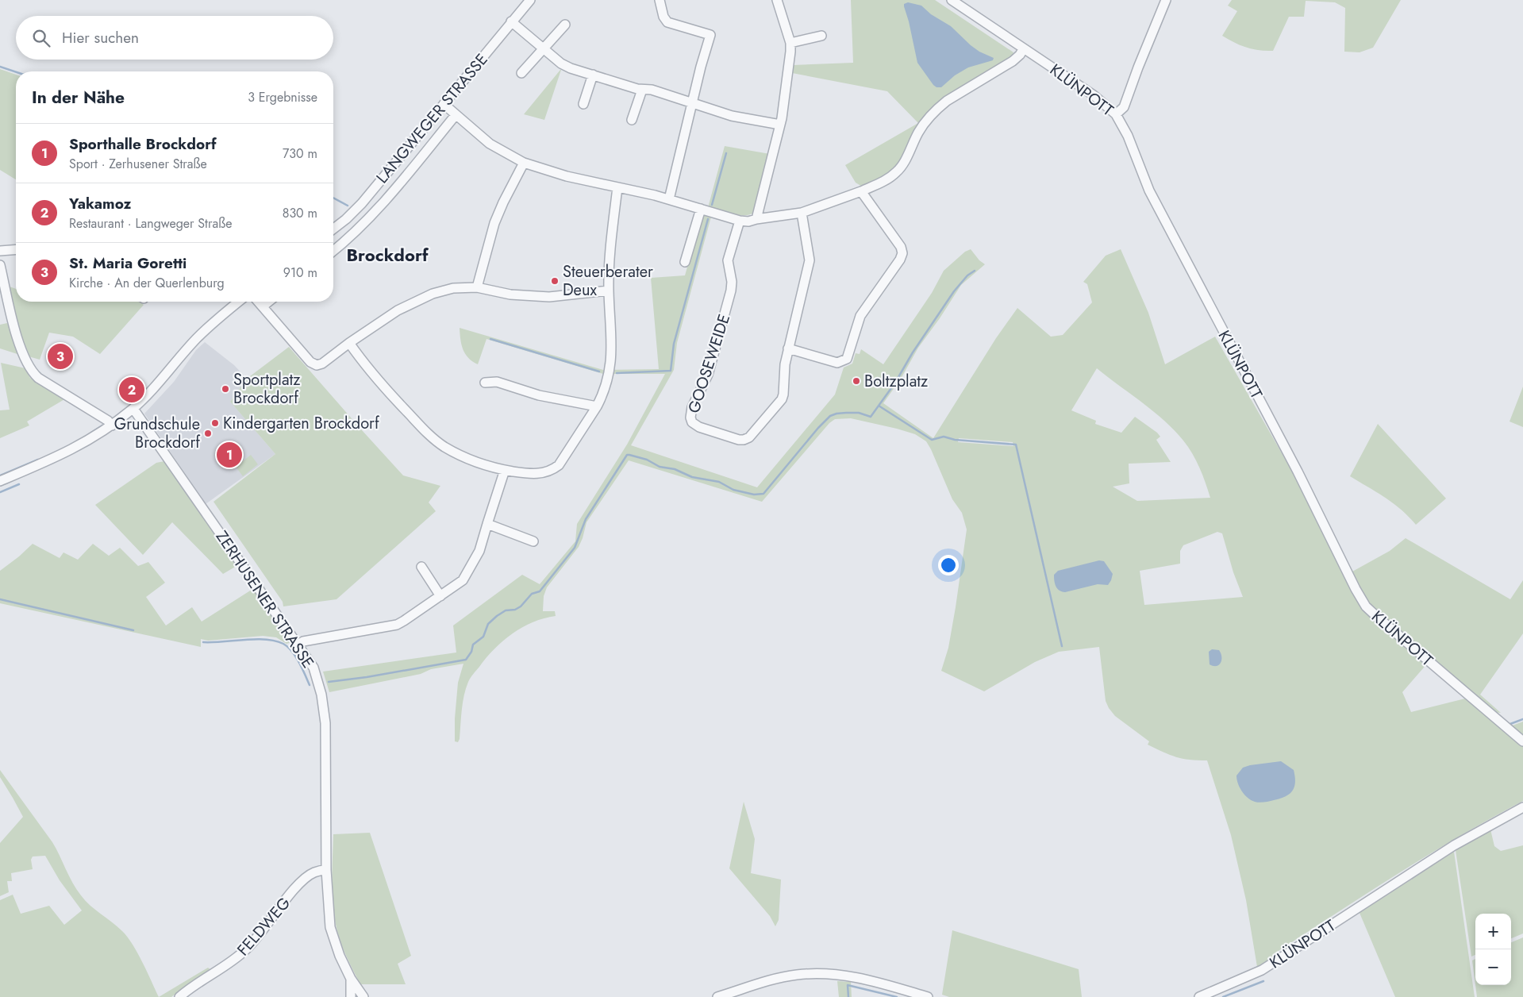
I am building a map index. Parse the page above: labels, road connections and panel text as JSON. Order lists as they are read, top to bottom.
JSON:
{
  "streets": {
    "street": [
      "KLÜNPOTT",
      "LANGWEGER STRASSE",
      "GOOSEWEIDE",
      "ZERHUSENER STRASSE",
      "FELDWEG"
    ]
  },
  "crossings": [
    ["ZERHUSENER STRASSE", "FELDWEG"]
  ],
  "districts": ["Brockdorf"],
  "places": [
    "Steuerberater Deux",
    "Boltzplatz",
    "Sportplatz Brockdorf",
    "Kindergarten Brockdorf",
    "Grundschule Brockdorf"
  ],
  "page": {
    "search": "Hier suchen",
    "heading": ["In der Nähe", "3 Ergebnisse"],
    "list": [
      {
        "mark": "1",
        "name": "Sporthalle Brockdorf",
        "note": "Sport · Zerhusener Straße",
        "value": "730 m"
      },
      {
        "mark": "2",
        "name": "Yakamoz",
        "note": "Restaurant · Langweger Straße",
        "value": "830 m"
      },
      {
        "mark": "3",
        "name": "St. Maria Goretti",
        "note": "Kirche · An der Querlenburg",
        "value": "910 m"
      }
    ],
    "pins": ["3", "2", "1"],
    "map_buttons": ["+", "−"]
  }
}
